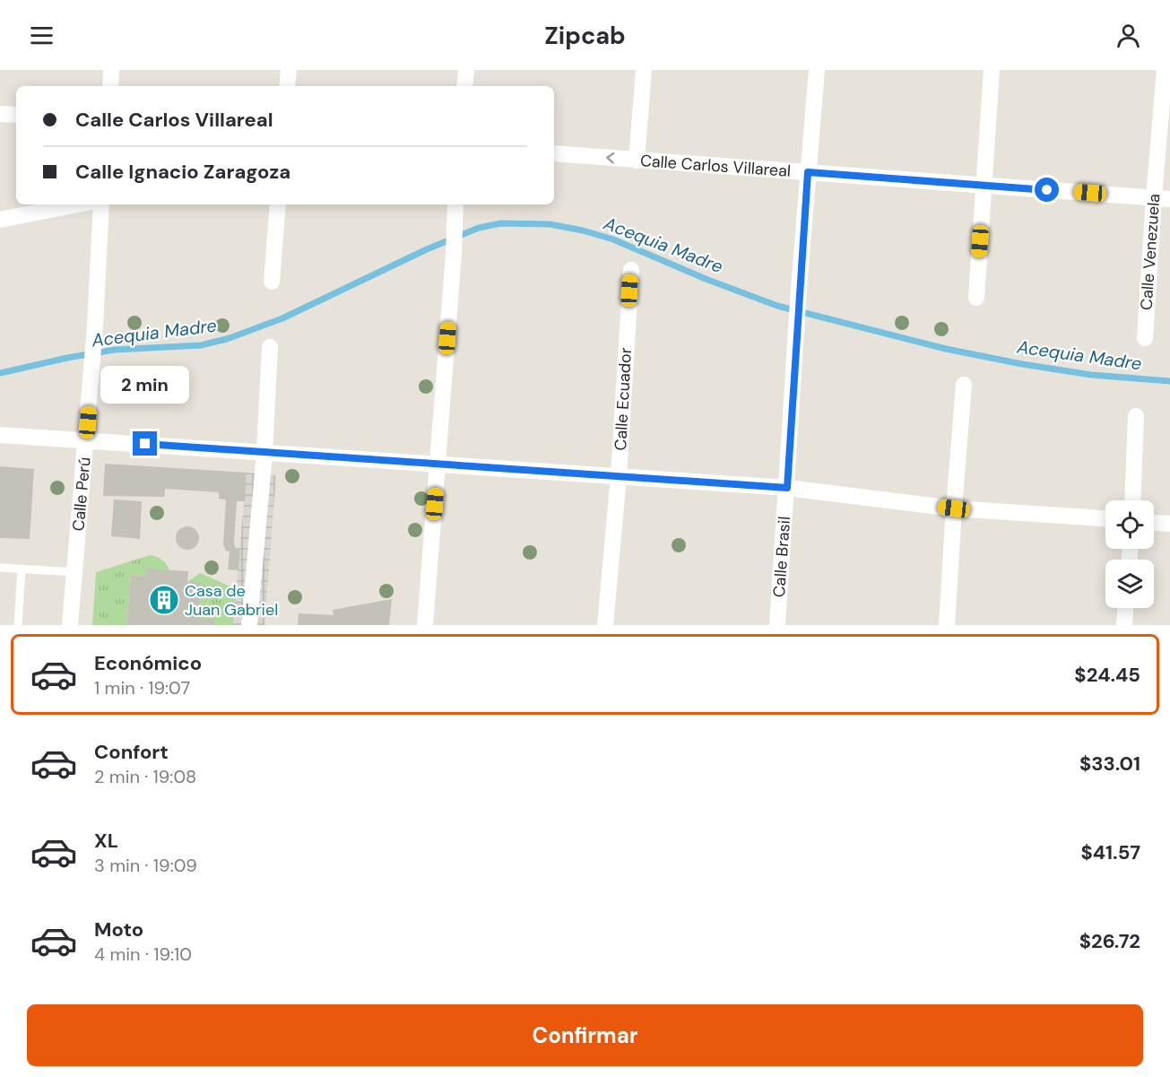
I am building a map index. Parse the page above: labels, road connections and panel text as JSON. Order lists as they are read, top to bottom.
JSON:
{
  "streets": {
    "street": [
      "Calle Carlos Villareal",
      "Calle Venezuela",
      "Calle Ecuador",
      "Calle Perú",
      "Calle Brasil"
    ]
  },
  "crossings": [
    ["Calle Carlos Villareal", "Calle Venezuela"],
    ["Calle Carlos Villareal", "Calle Brasil"]
  ],
  "water": ["Acequia Madre"],
  "places": {
    "building": ["Casa de Juan Gabriel"]
  },
  "page": {
    "header": "Zipcab",
    "banner": ["Calle Carlos Villareal", "Calle Ignacio Zaragoza"],
    "bubble": "2 min",
    "list": [
      {
        "name": "Económico",
        "note": "1 min · 19:07",
        "value": "$24.45"
      },
      {
        "name": "Confort",
        "note": "2 min · 19:08",
        "value": "$33.01"
      },
      {
        "name": "XL",
        "note": "3 min · 19:09",
        "value": "$41.57"
      },
      {
        "name": "Moto",
        "note": "4 min · 19:10",
        "value": "$26.72"
      }
    ],
    "buttons": "Confirmar"
  }
}
